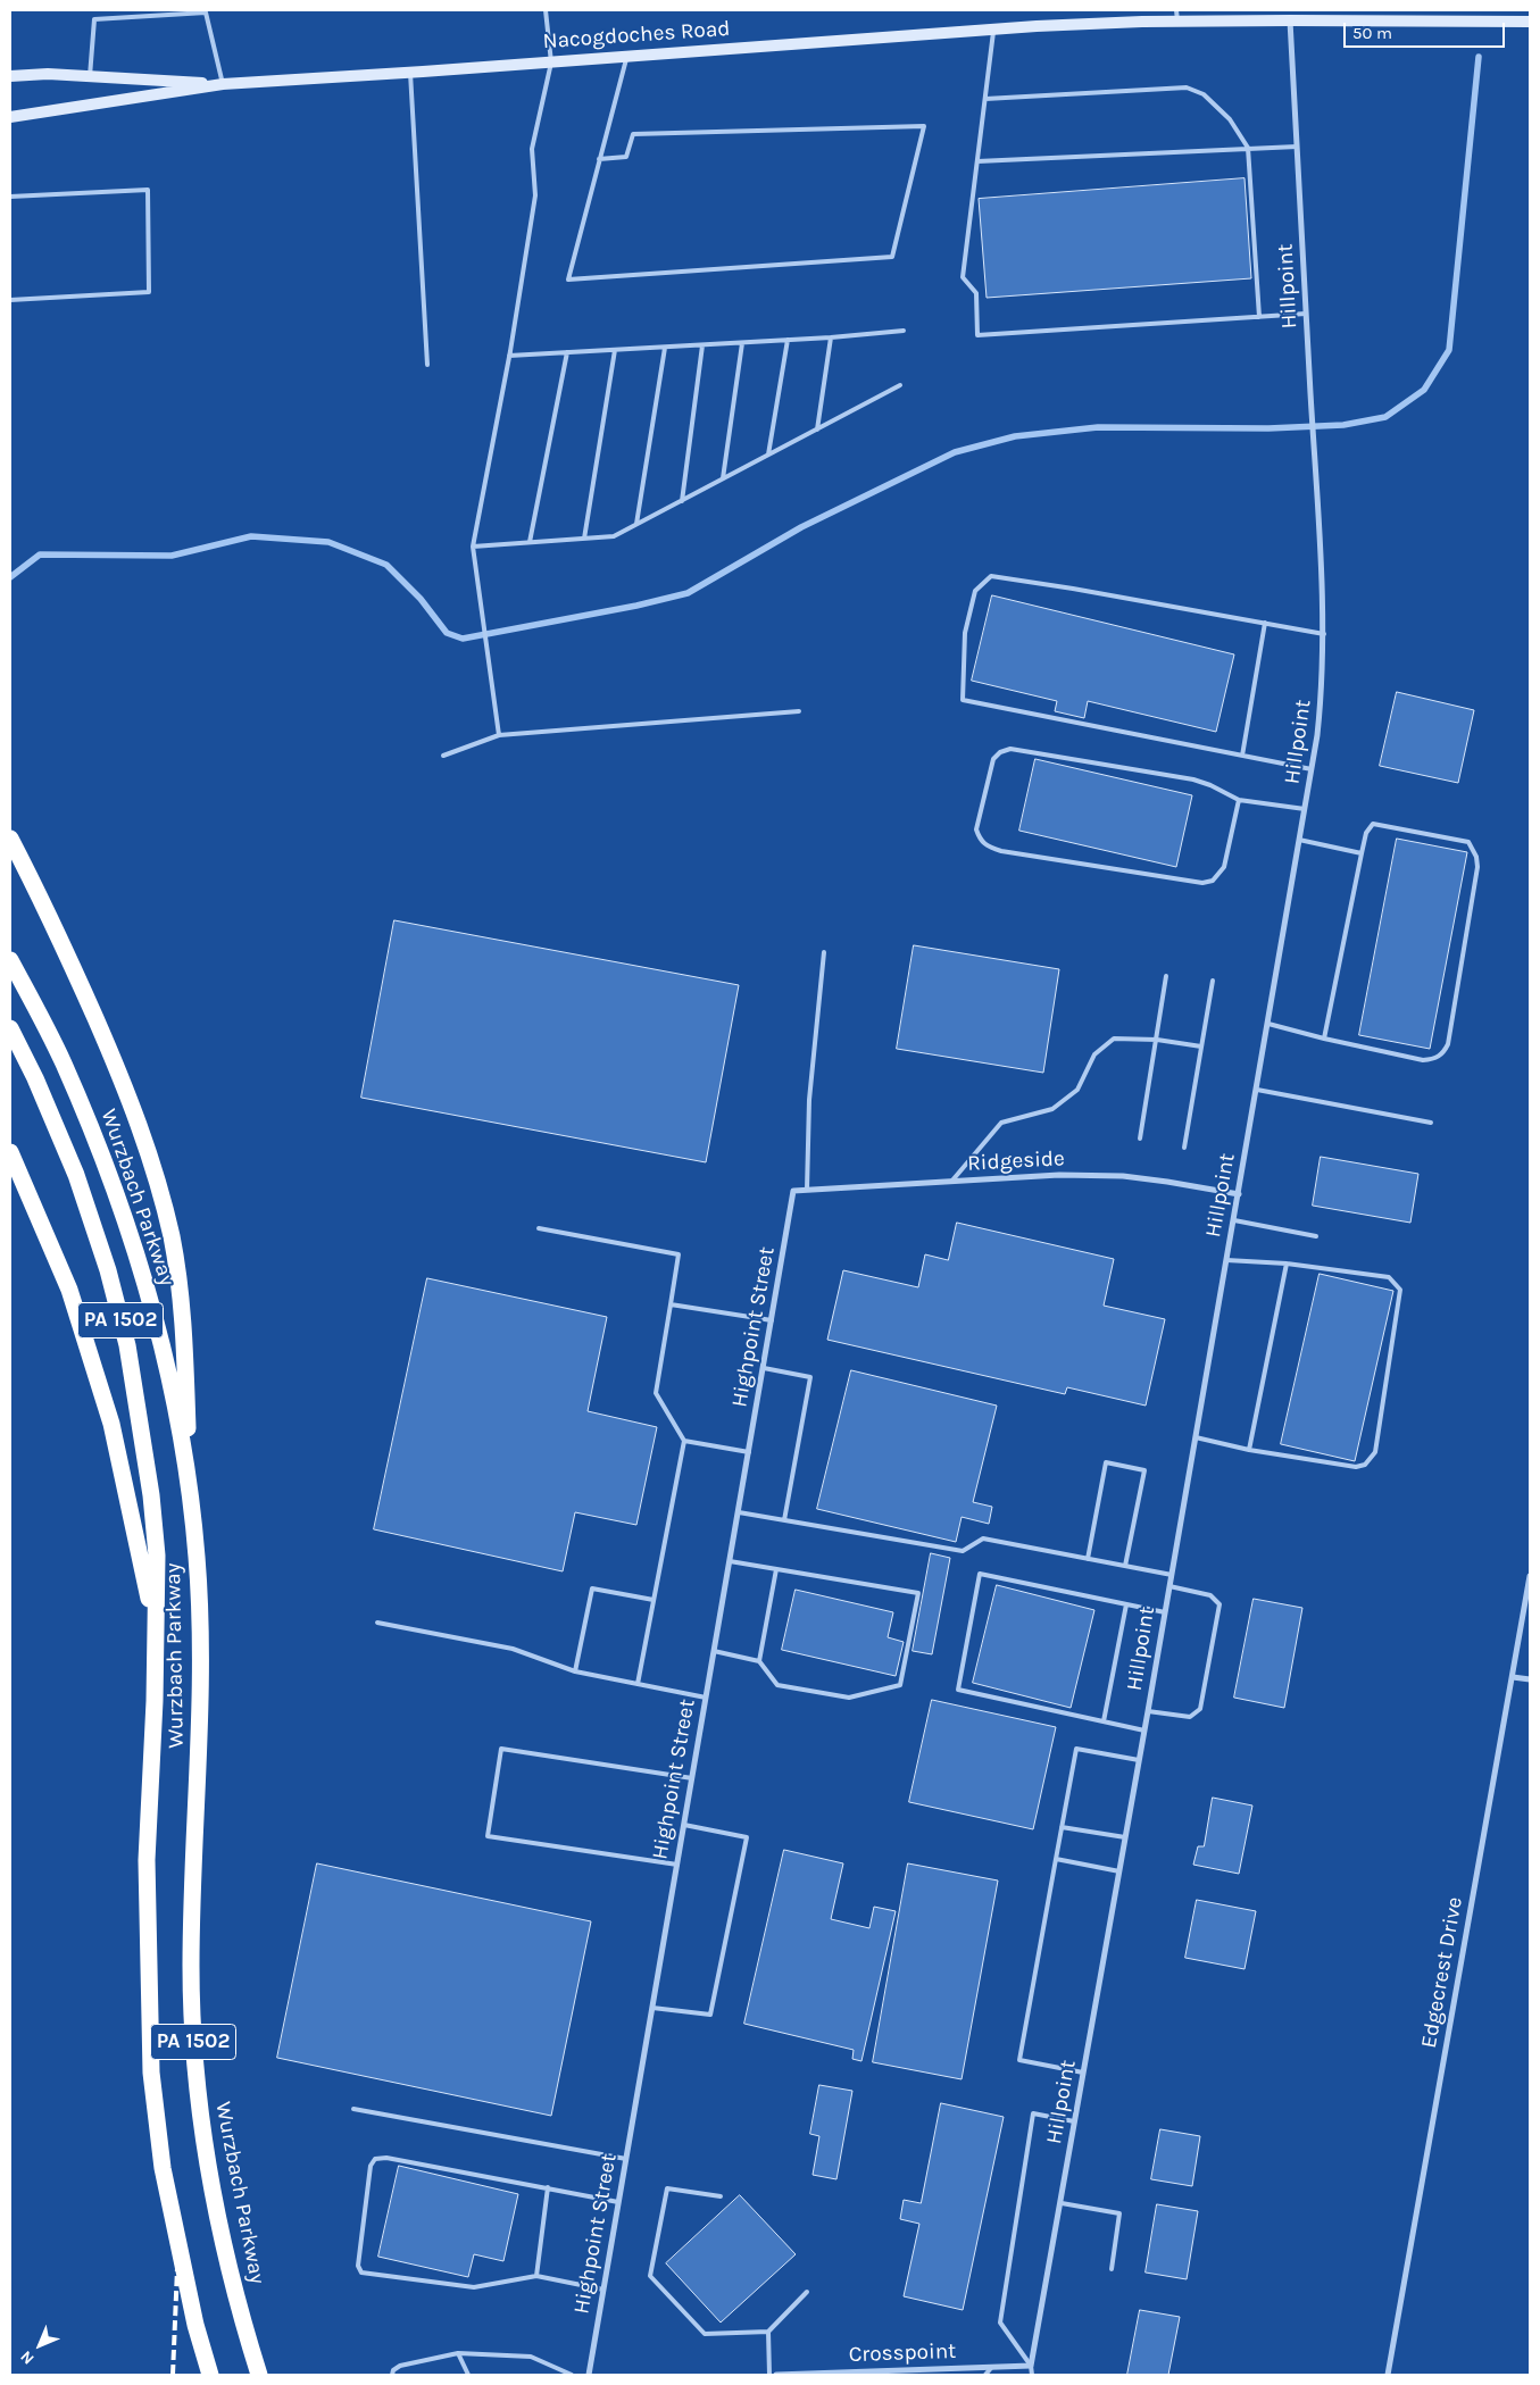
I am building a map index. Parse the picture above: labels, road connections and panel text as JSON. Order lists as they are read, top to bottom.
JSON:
{
  "streets": {
    "highway": ["Wurzbach Parkway", "PA 1502"],
    "main road": ["Nacogdoches Road"],
    "street": [
      "Hillpoint",
      "Ridgeside",
      "Highpoint Street",
      "Edgecrest Drive",
      "Crosspoint"
    ]
  },
  "crossings": [
    ["Nacogdoches Road", "Hillpoint"],
    ["Hillpoint", "Ridgeside"],
    ["Hillpoint", "Crosspoint"],
    ["Ridgeside", "Highpoint Street"]
  ],
  "scale_bar": "50 m",
  "north": "bottom left"
}
